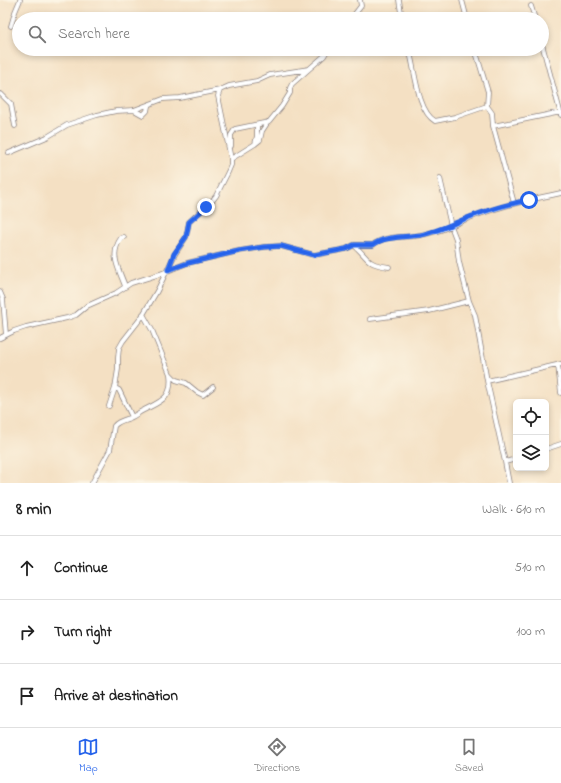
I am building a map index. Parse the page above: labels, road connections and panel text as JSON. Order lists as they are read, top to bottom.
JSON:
{
  "page": {
    "search": "Search here",
    "heading": ["8 min", "Walk · 610 m"],
    "list": [
      ["Continue", "510 m"],
      ["Turn right", "100 m"],
      "Arrive at destination"
    ],
    "nav": ["Map", "Directions", "Saved"]
  }
}
